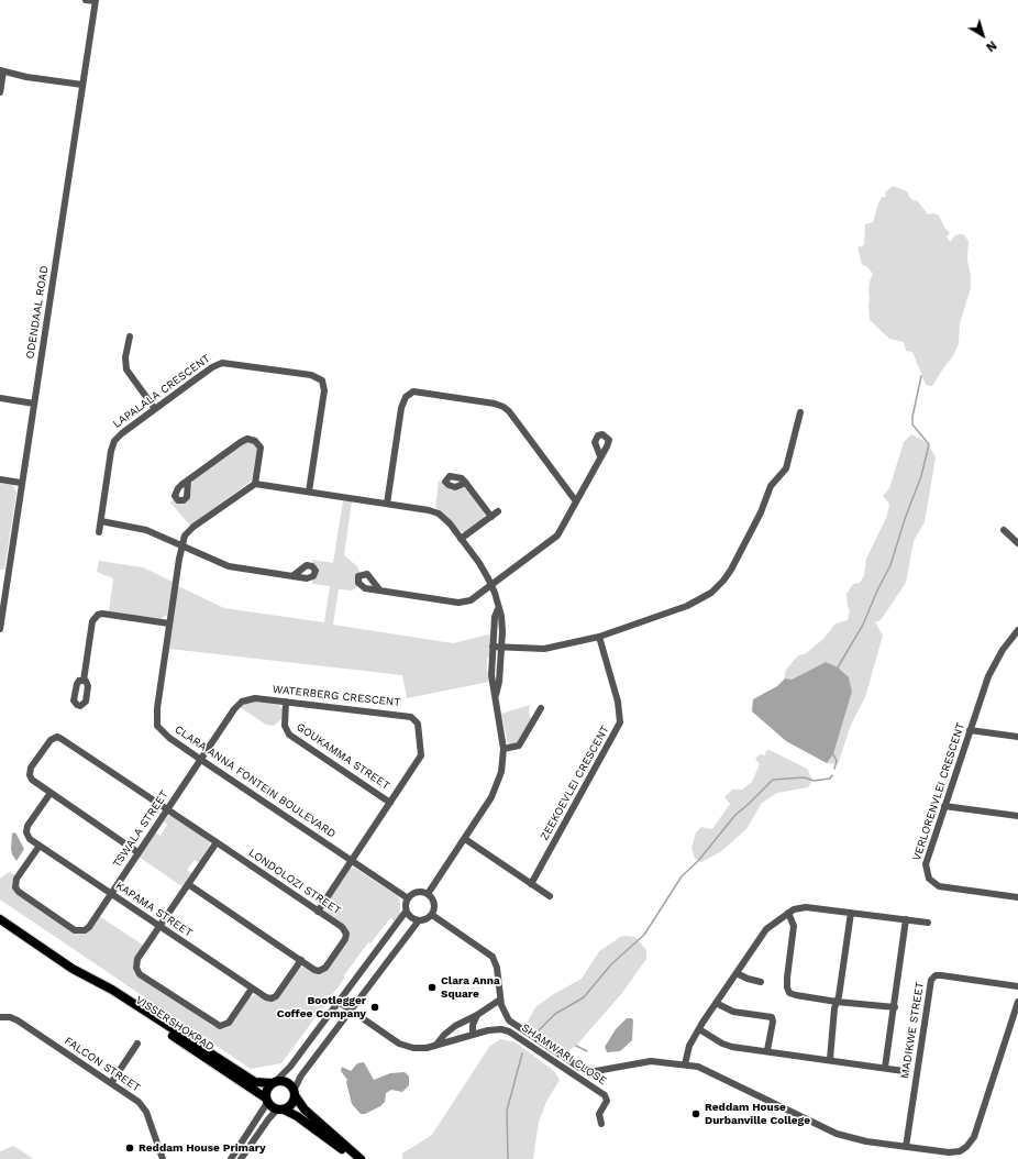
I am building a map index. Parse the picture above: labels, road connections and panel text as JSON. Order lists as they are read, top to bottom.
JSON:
{
  "streets": {
    "main road": ["VISSERSHOKPAD"],
    "street": [
      "ODENDAAL ROAD",
      "LAPALALA CRESCENT",
      "WATERBERG CRESCENT",
      "GOUKAMMA STREET",
      "CLARA ANNA FONTEIN BOULEVARD",
      "ZEEKOEVLEI CRESCENT",
      "VERLORENVLEI CRESCENT",
      "TSWALA STREET",
      "LONDOLOZI STREET",
      "KAPAMA STREET",
      "MADIKWE STREET",
      "SHAMWARI CLOSE",
      "FALCON STREET"
    ]
  },
  "crossings": [
    ["WATERBERG CRESCENT", "GOUKAMMA STREET"],
    ["WATERBERG CRESCENT", "CLARA ANNA FONTEIN BOULEVARD"],
    ["WATERBERG CRESCENT", "TSWALA STREET"],
    ["WATERBERG CRESCENT", "LONDOLOZI STREET"],
    ["CLARA ANNA FONTEIN BOULEVARD", "TSWALA STREET"],
    ["TSWALA STREET", "LONDOLOZI STREET"],
    ["TSWALA STREET", "KAPAMA STREET"],
    ["LONDOLOZI STREET", "KAPAMA STREET"]
  ],
  "places": [
    "Clara Anna Square",
    "Bootlegger Coffee Company",
    "Reddam House Durbanville College",
    "Reddam House Primary"
  ],
  "north": "bottom right"
}
